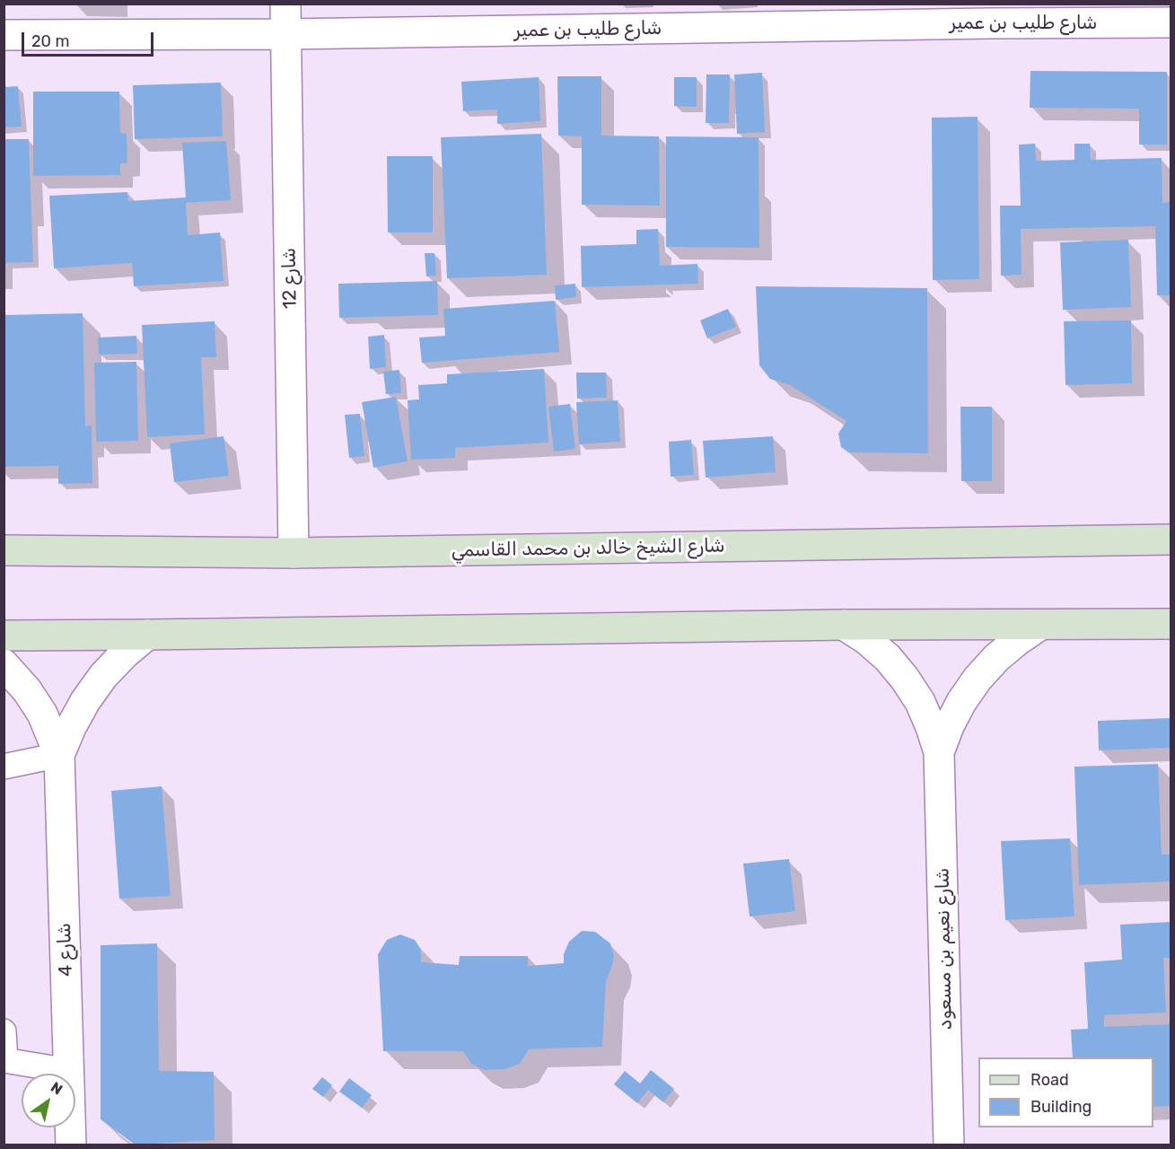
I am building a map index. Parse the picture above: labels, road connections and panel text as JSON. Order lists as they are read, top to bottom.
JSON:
{
  "streets": {
    "main road": ["شارع الشيخ خالد بن محمد القاسمي"],
    "street": [
      "شارع طليب بن عمير",
      "شارع 12",
      "شارع نعيم بن مسعود",
      "شارع 4"
    ]
  },
  "crossings": [
    ["شارع طليب بن عمير", "شارع 12"],
    ["شارع 12", "شارع الشيخ خالد بن محمد القاسمي"]
  ],
  "legend": ["Road", "Building"],
  "scale_bar": "20 m",
  "north": "top right"
}
